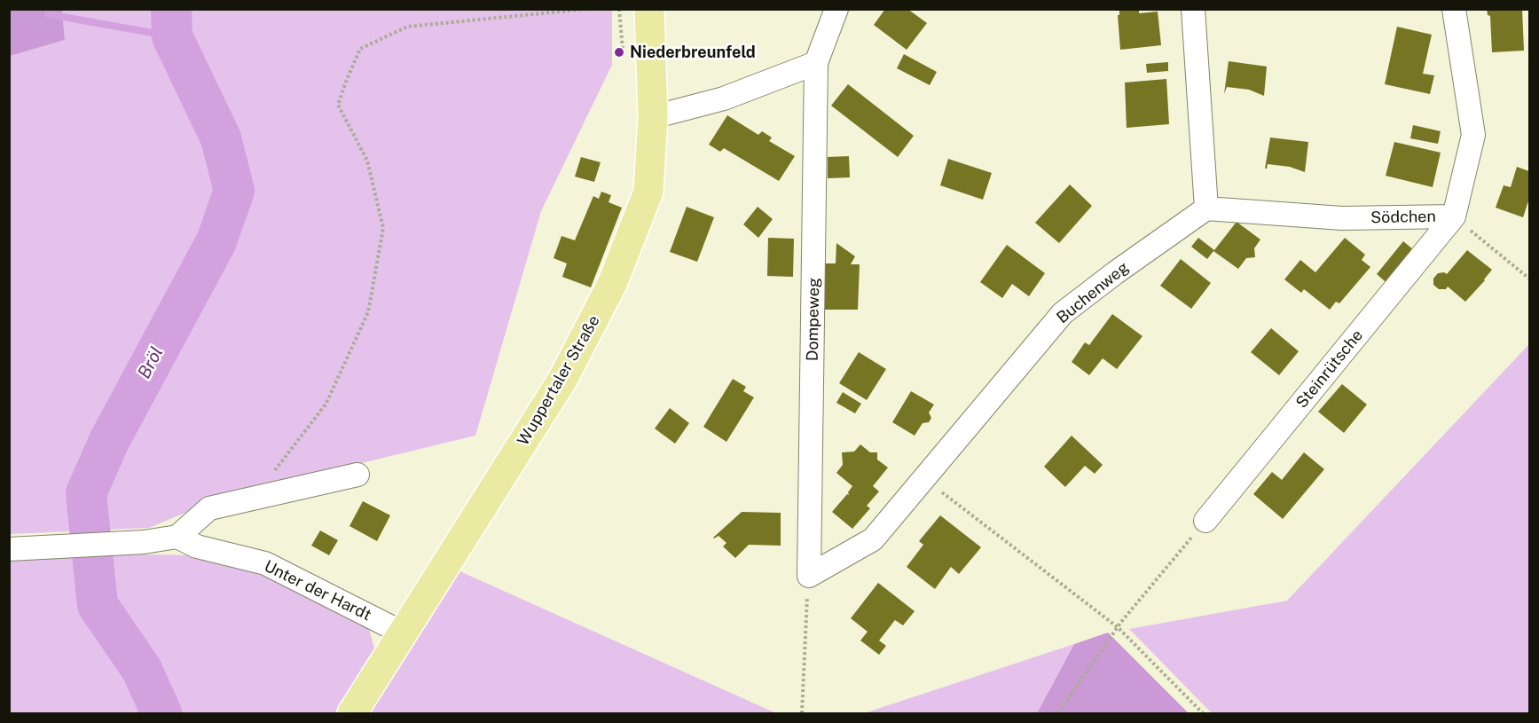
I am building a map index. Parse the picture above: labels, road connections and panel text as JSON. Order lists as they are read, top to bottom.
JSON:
{
  "streets": {
    "main road": ["Wuppertaler Straße"],
    "street": [
      "Södchen",
      "Buchenweg",
      "Dompeweg",
      "Steinrütsche",
      "Unter der Hardt"
    ]
  },
  "crossings": [
    ["Södchen", "Buchenweg"],
    ["Södchen", "Steinrütsche"],
    ["Buchenweg", "Dompeweg"],
    ["Wuppertaler Straße", "Unter der Hardt"]
  ],
  "water": ["Bröl"],
  "places": ["Niederbreunfeld"]
}
